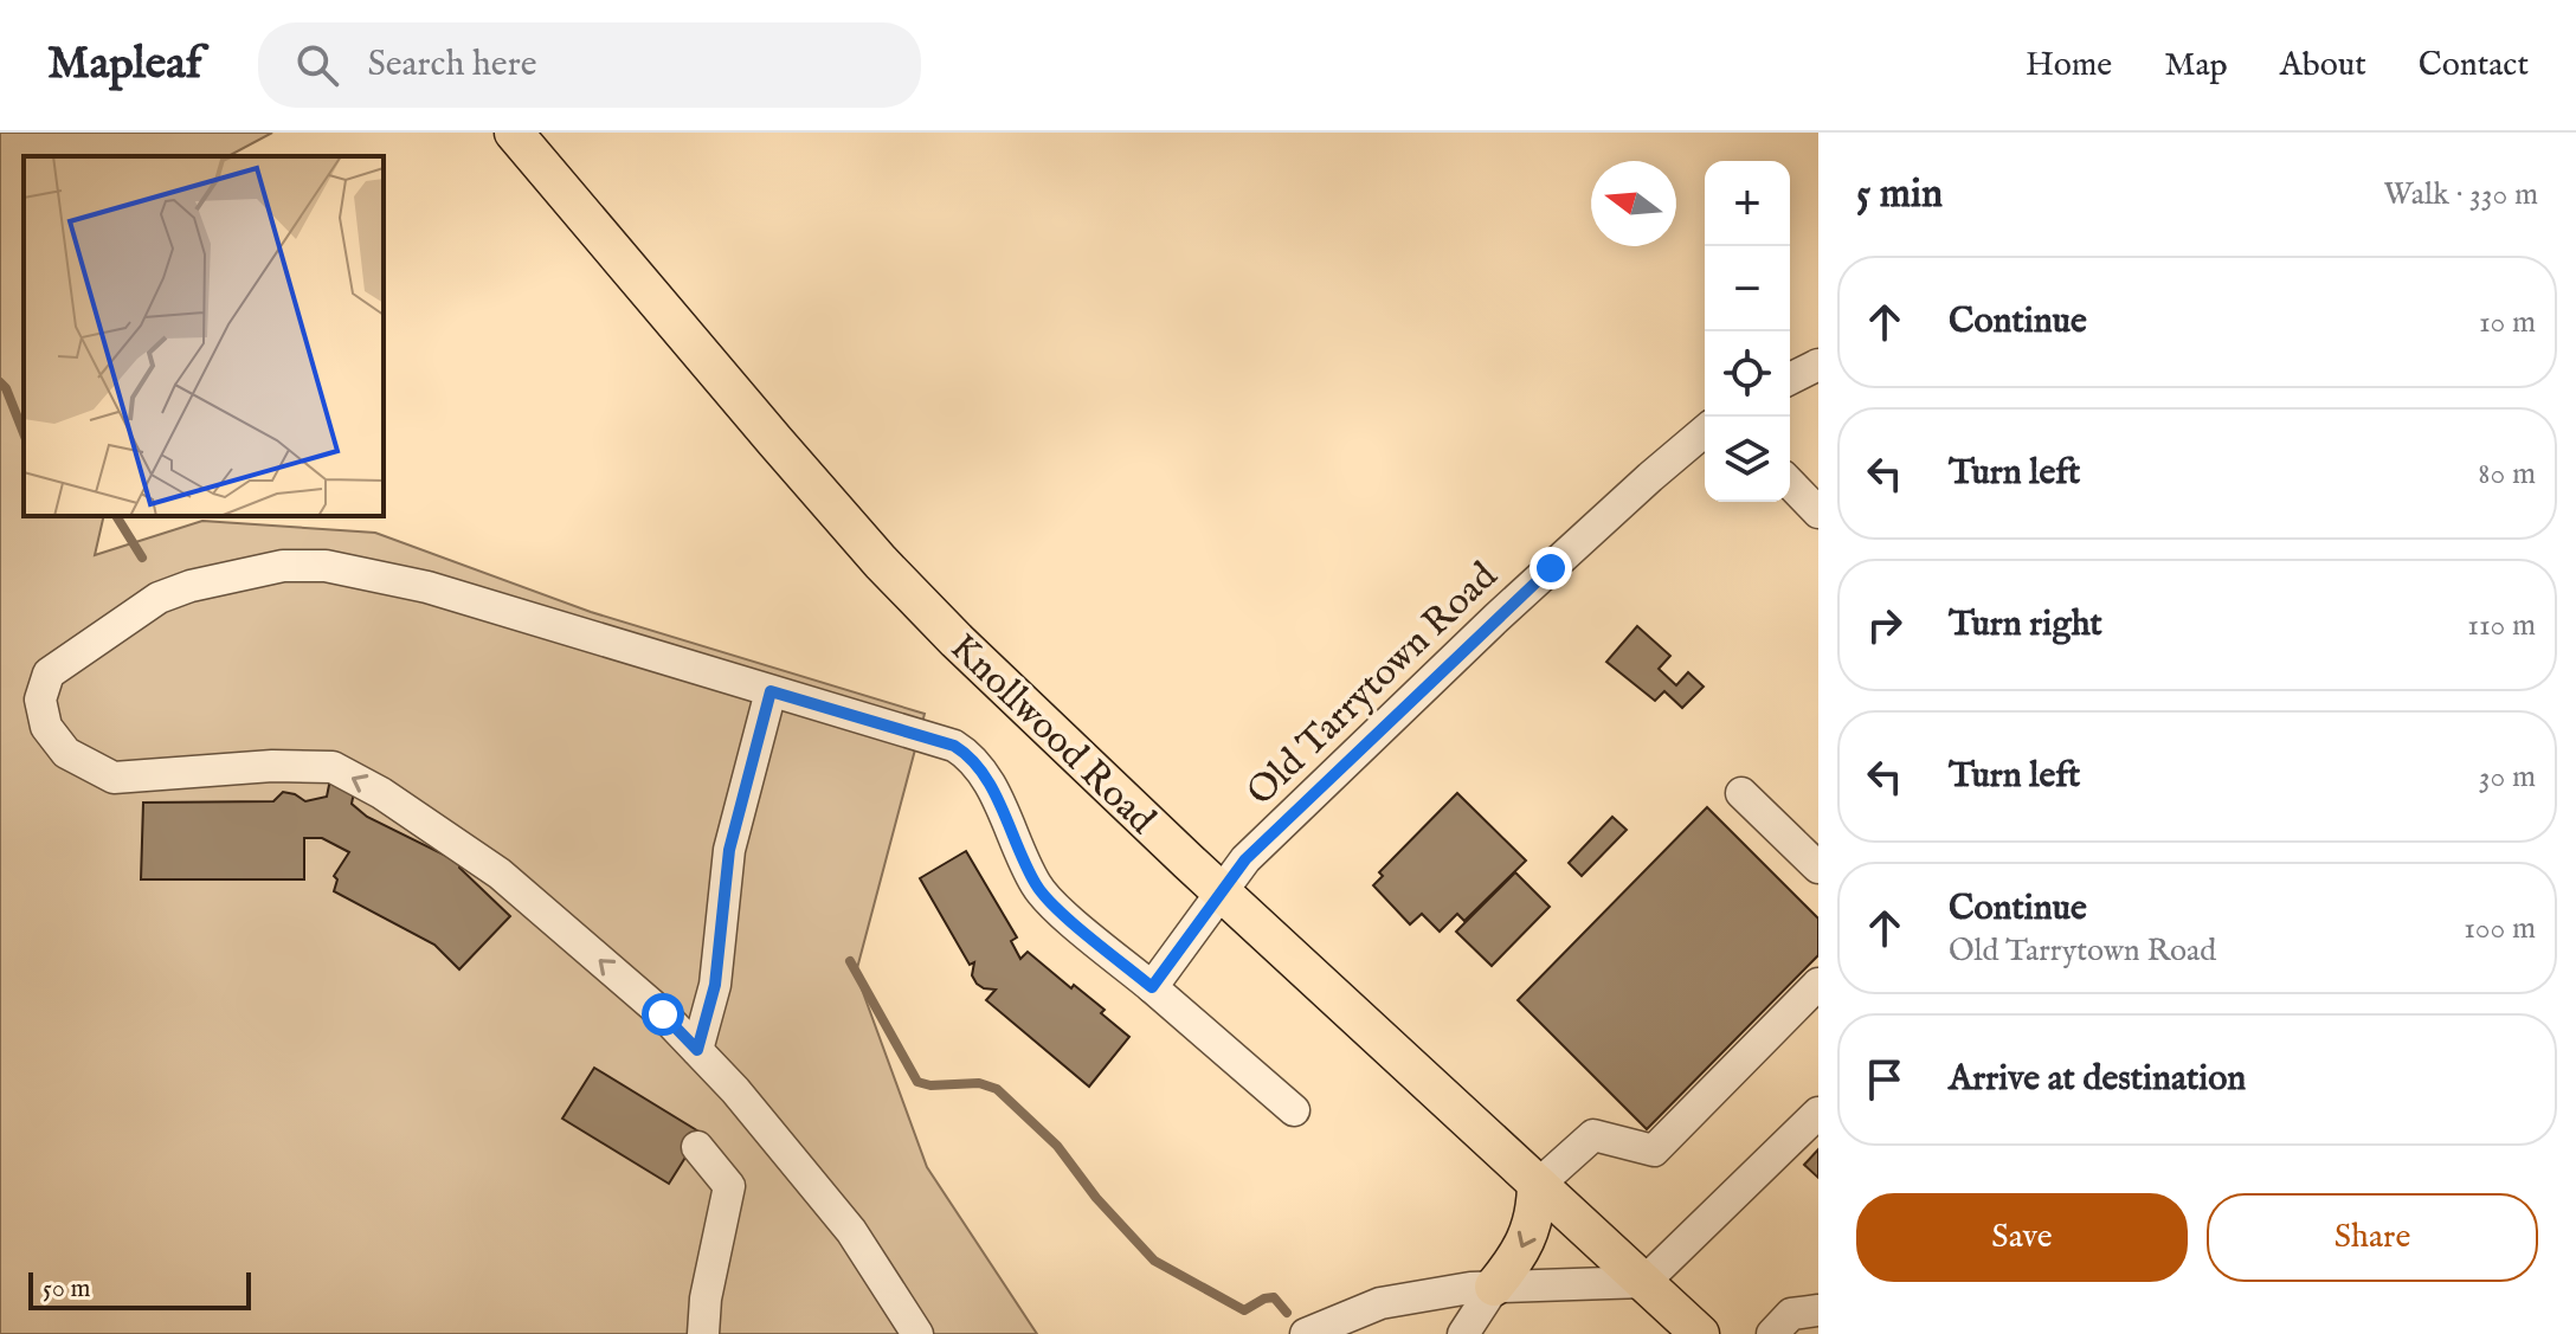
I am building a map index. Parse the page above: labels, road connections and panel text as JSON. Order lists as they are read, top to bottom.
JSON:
{
  "streets": {
    "main road": ["Knollwood Road"],
    "street": ["Old Tarrytown Road"]
  },
  "crossings": [
    ["Old Tarrytown Road", "Knollwood Road"]
  ],
  "scale_bar": "50 m",
  "north": "left",
  "page": {
    "header": "Mapleaf",
    "search": "Search here",
    "nav": [
      "Home",
      "Map",
      "About",
      "Contact"
    ],
    "heading": ["5 min", "Walk · 330 m"],
    "map_buttons": ["+", "−"],
    "list": [
      ["Continue", "10 m"],
      ["Turn left", "80 m"],
      ["Turn right", "110 m"],
      ["Turn left", "30 m"],
      ["Continue", "Old Tarrytown Road", "100 m"],
      "Arrive at destination"
    ],
    "buttons": ["Save", "Share"],
    "scale": "50 m"
  }
}
